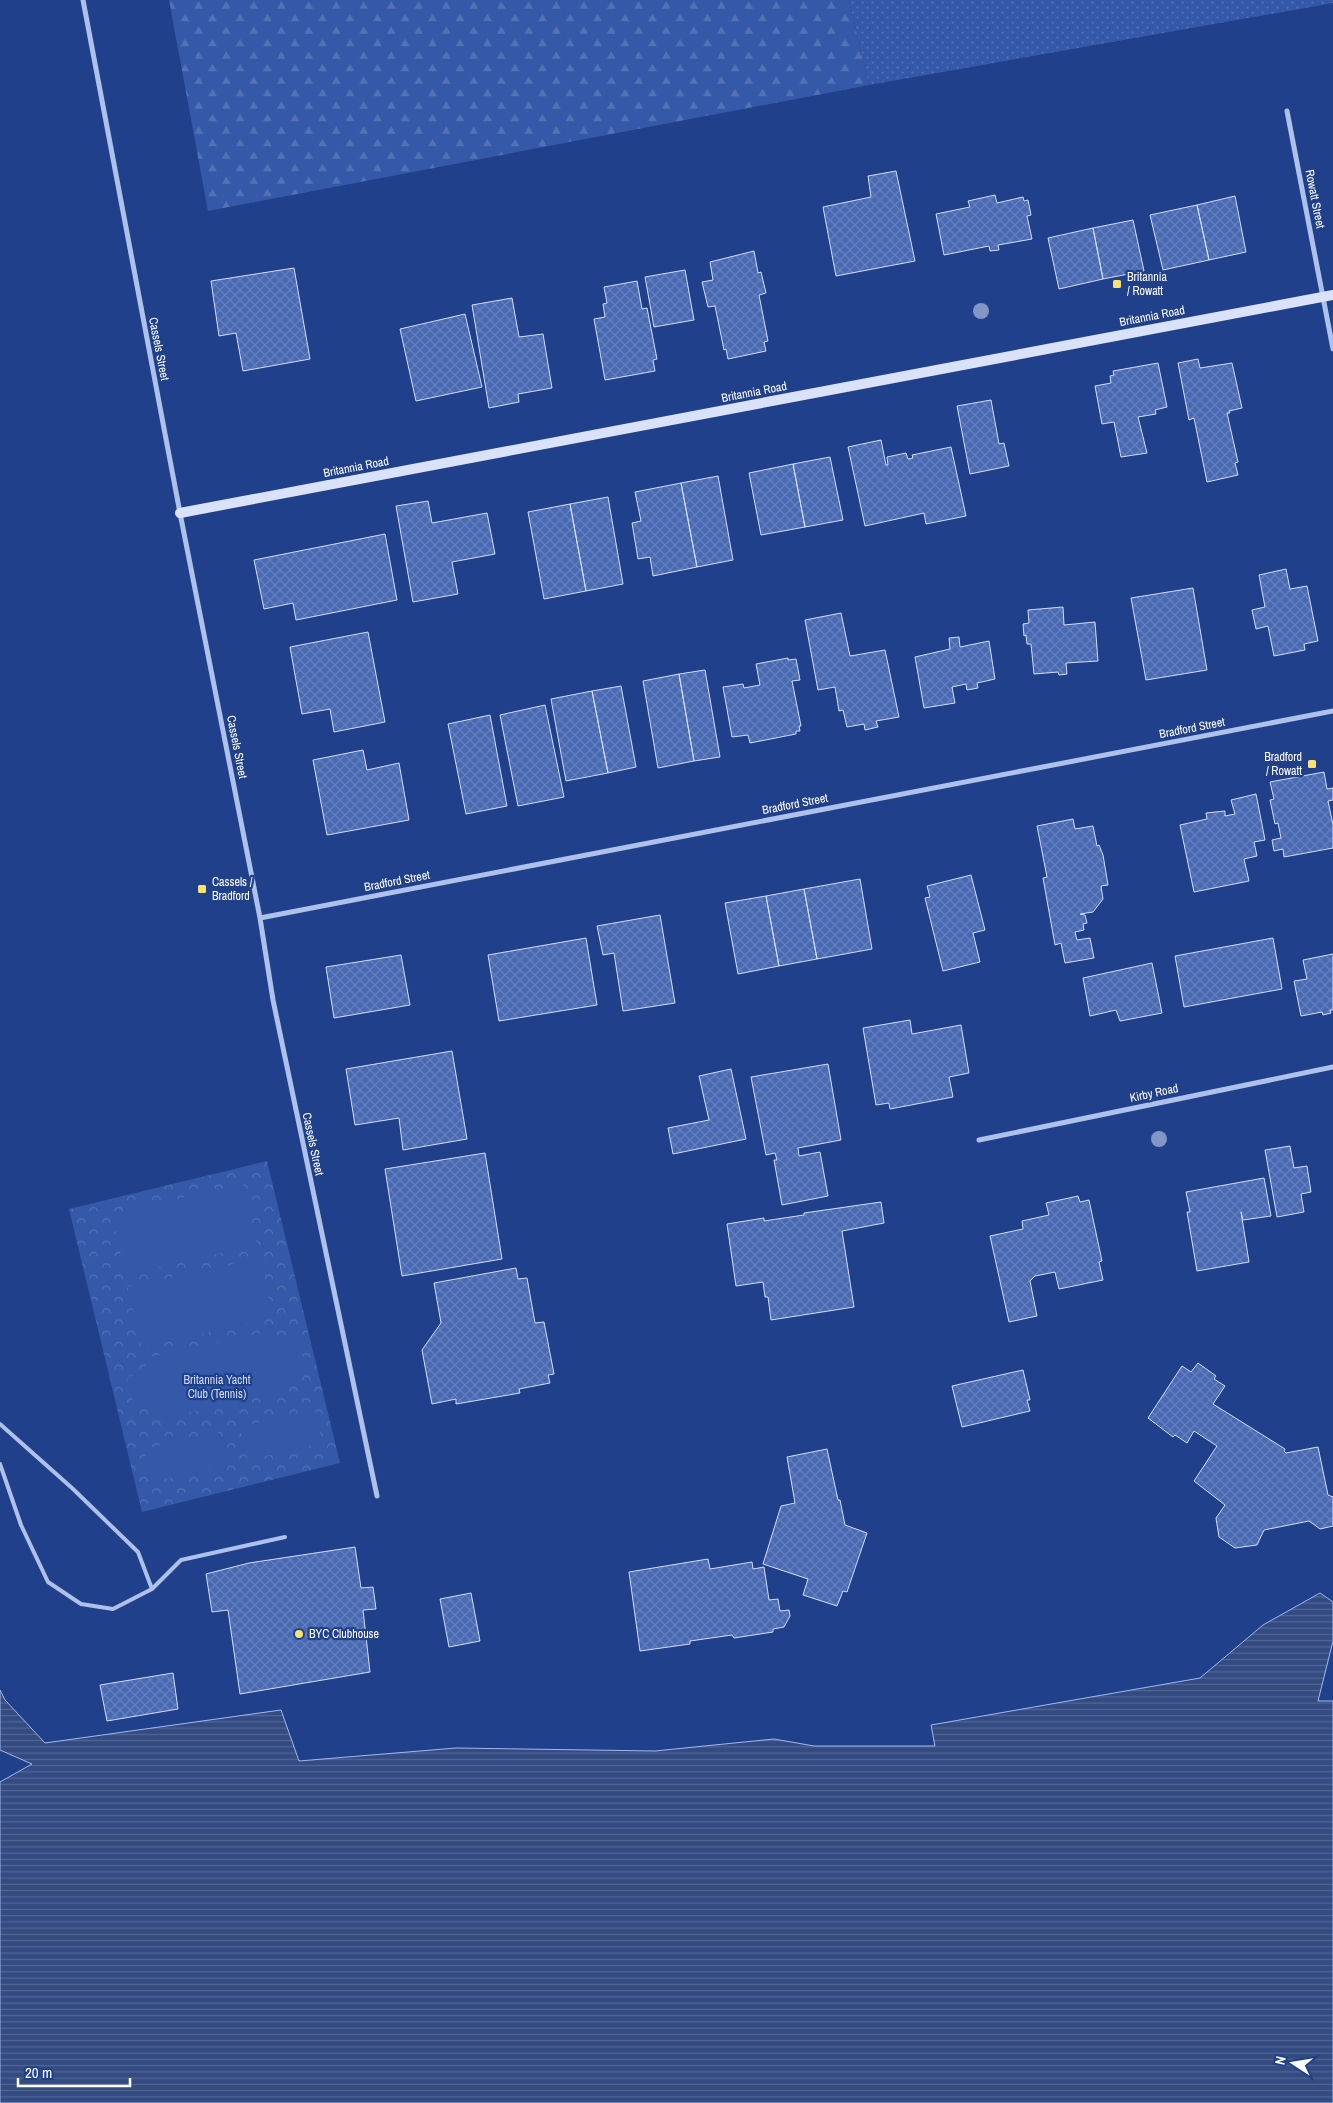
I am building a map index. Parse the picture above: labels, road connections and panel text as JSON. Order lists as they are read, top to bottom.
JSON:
{
  "streets": {
    "street": [
      "Rowatt Street",
      "Britannia Road",
      "Cassels Street",
      "Bradford Street",
      "Kirby Road"
    ]
  },
  "crossings": [
    ["Rowatt Street", "Britannia Road"],
    ["Britannia Road", "Cassels Street"],
    ["Cassels Street", "Bradford Street"]
  ],
  "parks": ["Britannia Yacht Club (Tennis)"],
  "places": {
    "transit": ["Britannia / Rowatt", "Bradford / Rowatt", "Cassels / Bradford"],
    "other": ["BYC Clubhouse"]
  },
  "scale_bar": "20 m",
  "north": "left"
}
